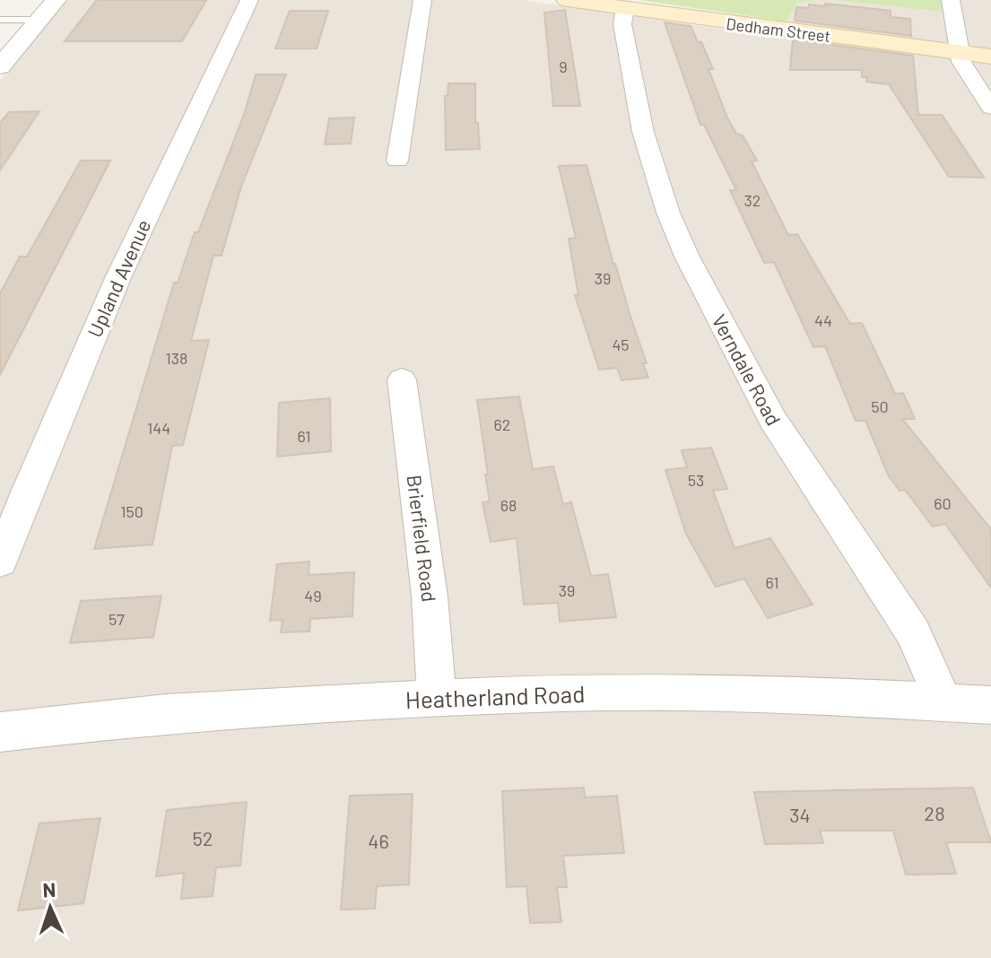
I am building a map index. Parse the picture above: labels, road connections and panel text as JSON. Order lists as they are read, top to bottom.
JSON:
{
  "streets": {
    "main road": ["Dedham Street"],
    "street": [
      "Upland Avenue",
      "Verndale Road",
      "Brierfield Road",
      "Heatherland Road"
    ]
  },
  "crossings": [
    ["Dedham Street", "Verndale Road"],
    ["Verndale Road", "Heatherland Road"],
    ["Brierfield Road", "Heatherland Road"]
  ],
  "house_numbers": [
    "9",
    "32",
    "39",
    "44",
    "45",
    "138",
    "50",
    "62",
    "144",
    "61",
    "53",
    "60",
    "68",
    "150",
    "61",
    "39",
    "49",
    "57",
    "28",
    "34",
    "52",
    "46"
  ],
  "north": "top"
}
